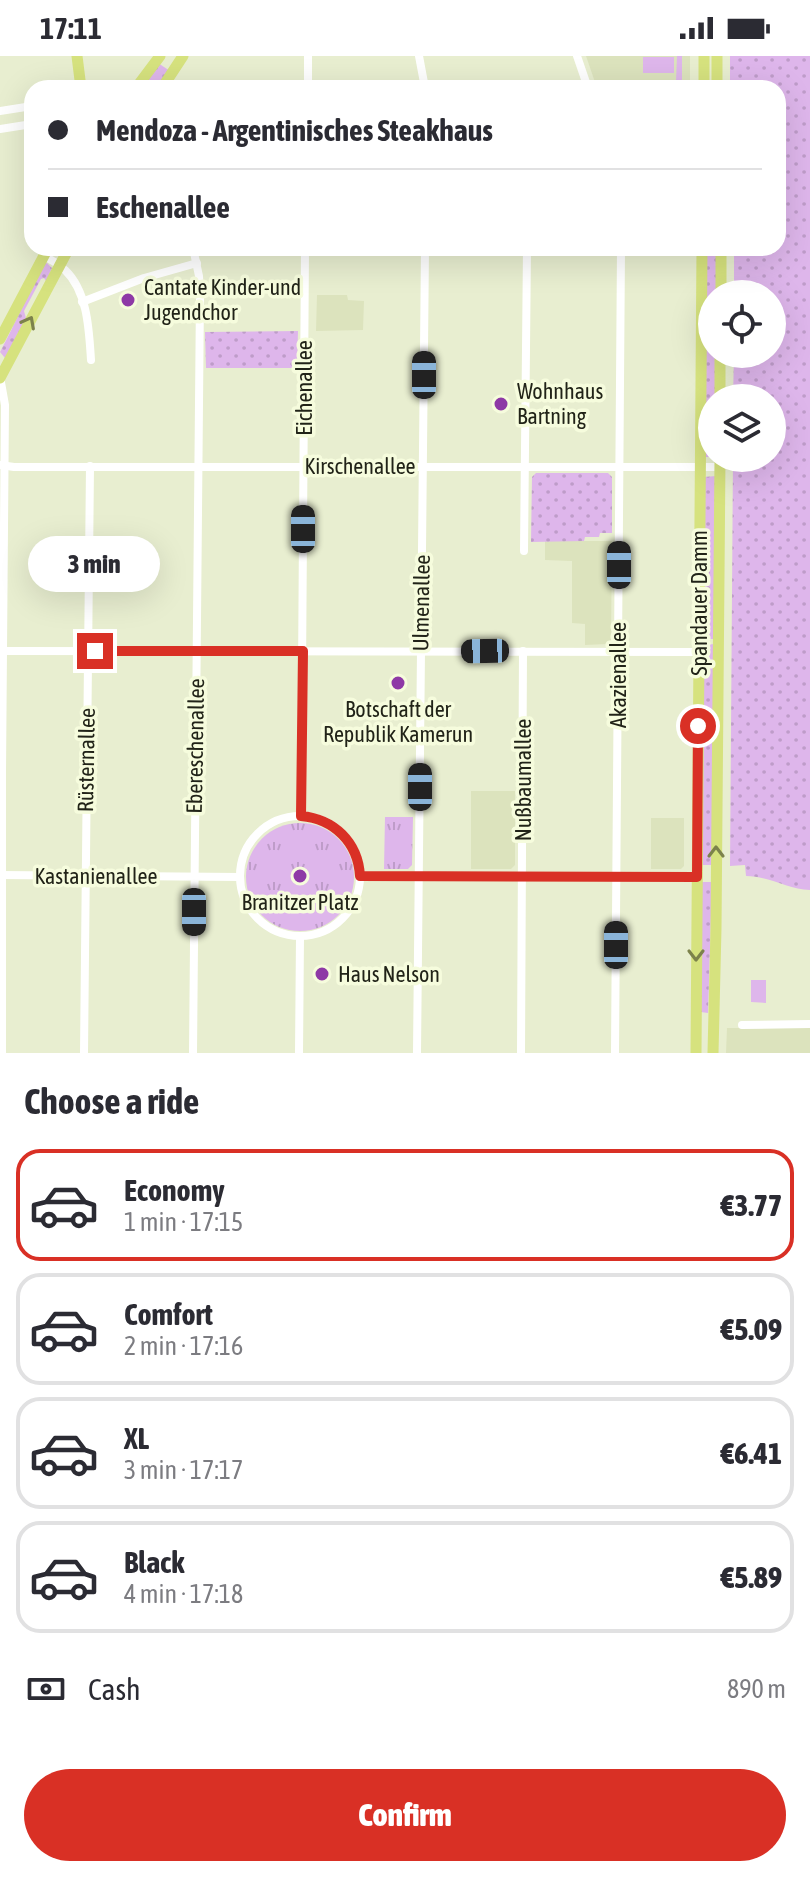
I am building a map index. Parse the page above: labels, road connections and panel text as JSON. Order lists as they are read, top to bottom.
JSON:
{
  "streets": {
    "main road": ["Spandauer Damm"],
    "street": [
      "Eichenallee",
      "Kirschenallee",
      "Ulmenallee",
      "Akazienallee",
      "Ebereschenallee",
      "Rüsternallee",
      "Nußbaumallee",
      "Kastanienallee"
    ]
  },
  "crossings": [
    ["Eichenallee", "Kirschenallee"],
    ["Eichenallee", "Kastanienallee"],
    ["Kirschenallee", "Ulmenallee"],
    ["Kirschenallee", "Akazienallee"],
    ["Kirschenallee", "Ebereschenallee"],
    ["Kirschenallee", "Rüsternallee"],
    ["Ebereschenallee", "Kastanienallee"],
    ["Rüsternallee", "Kastanienallee"]
  ],
  "places": [
    "Cantate Kinder-und Jugendchor",
    "Wohnhaus Bartning",
    "Botschaft der Republik Kamerun",
    "Branitzer Platz",
    "Haus Nelson"
  ],
  "page": {
    "status": "17:11",
    "banner": ["Mendoza - Argentinisches Steakhaus", "Eschenallee"],
    "bubble": "3 min",
    "heading": "Choose a ride",
    "list": [
      {
        "name": "Economy",
        "note": "1 min · 17:15",
        "value": "€3.77"
      },
      {
        "name": "Comfort",
        "note": "2 min · 17:16",
        "value": "€5.09"
      },
      {
        "name": "XL",
        "note": "3 min · 17:17",
        "value": "€6.41"
      },
      {
        "name": "Black",
        "note": "4 min · 17:18",
        "value": "€5.89"
      }
    ],
    "pay": ["Cash", "890 m"],
    "buttons": "Confirm"
  }
}
